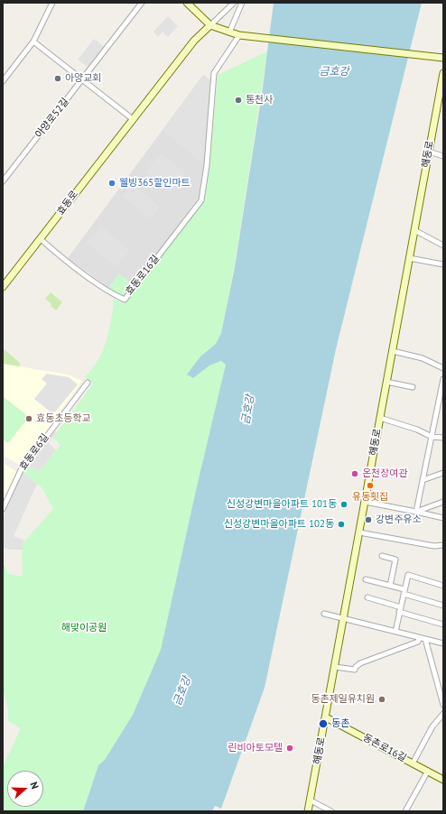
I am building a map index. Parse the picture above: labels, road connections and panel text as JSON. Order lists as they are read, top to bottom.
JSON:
{
  "streets": {
    "street": [
      "아양로52길",
      "해동로",
      "효동로",
      "효동로16길",
      "효동로6길",
      "동촌로16길"
    ]
  },
  "crossings": [
    ["해동로", "동촌로16길"],
    ["효동로", "효동로16길"]
  ],
  "water": ["금호강"],
  "parks": ["해맞이공원"],
  "places": [
    "아양교회",
    "통천사",
    "웰빙365할인마트",
    "효동초등학교",
    "온천장여관",
    "유동횟집",
    "신성강변마을아파트 101동",
    "강변주유소",
    "신성강변마을아파트 102동",
    "동촌제일유치원",
    "동촌",
    "린비아토모텔"
  ],
  "north": "right"
}
